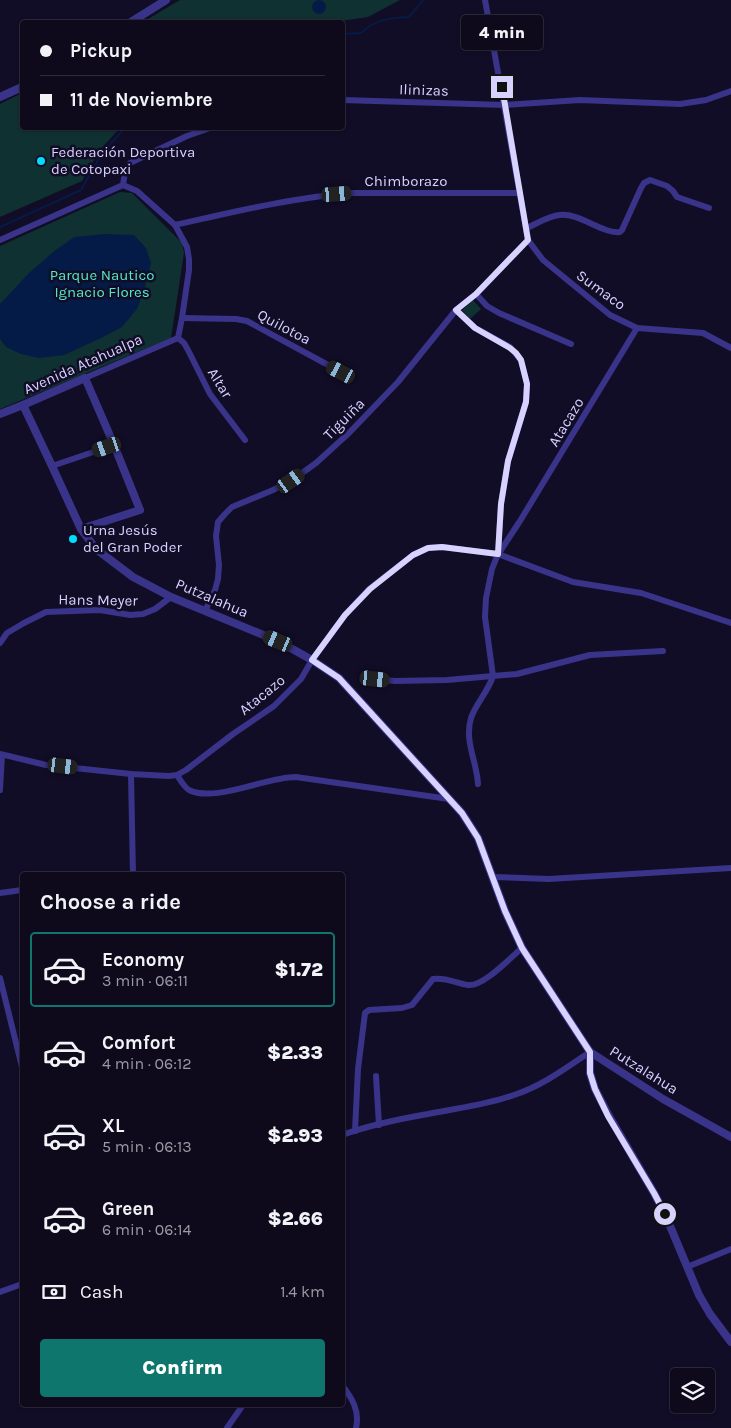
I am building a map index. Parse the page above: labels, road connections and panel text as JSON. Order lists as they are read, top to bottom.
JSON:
{
  "streets": {
    "street": [
      "Ilinizas",
      "Chimborazo",
      "Sumaco",
      "Quilotoa",
      "Avenida Atahualpa",
      "Altar",
      "Tiguiña",
      "Atacazo",
      "Putzalahua",
      "Hans Meyer"
    ]
  },
  "crossings": [
    ["Sumaco", "Tiguiña"],
    ["Sumaco", "Atacazo"],
    ["Avenida Atahualpa", "Altar"],
    ["Avenida Atahualpa", "Putzalahua"],
    ["Tiguiña", "Putzalahua"],
    ["Atacazo", "Putzalahua"],
    ["Putzalahua", "Hans Meyer"]
  ],
  "parks": ["Parque Nautico Ignacio Flores"],
  "places": ["Federación Deportiva de Cotopaxi", "Urna Jesús del Gran Poder"],
  "page": {
    "bubble": "4 min",
    "banner": ["Pickup", "11 de Noviembre"],
    "heading": "Choose a ride",
    "list": [
      {
        "name": "Economy",
        "note": "3 min · 06:11",
        "value": "$1.72"
      },
      {
        "name": "Comfort",
        "note": "4 min · 06:12",
        "value": "$2.33"
      },
      {
        "name": "XL",
        "note": "5 min · 06:13",
        "value": "$2.93"
      },
      {
        "name": "Green",
        "note": "6 min · 06:14",
        "value": "$2.66"
      }
    ],
    "pay": ["Cash", "1.4 km"],
    "buttons": "Confirm"
  }
}
